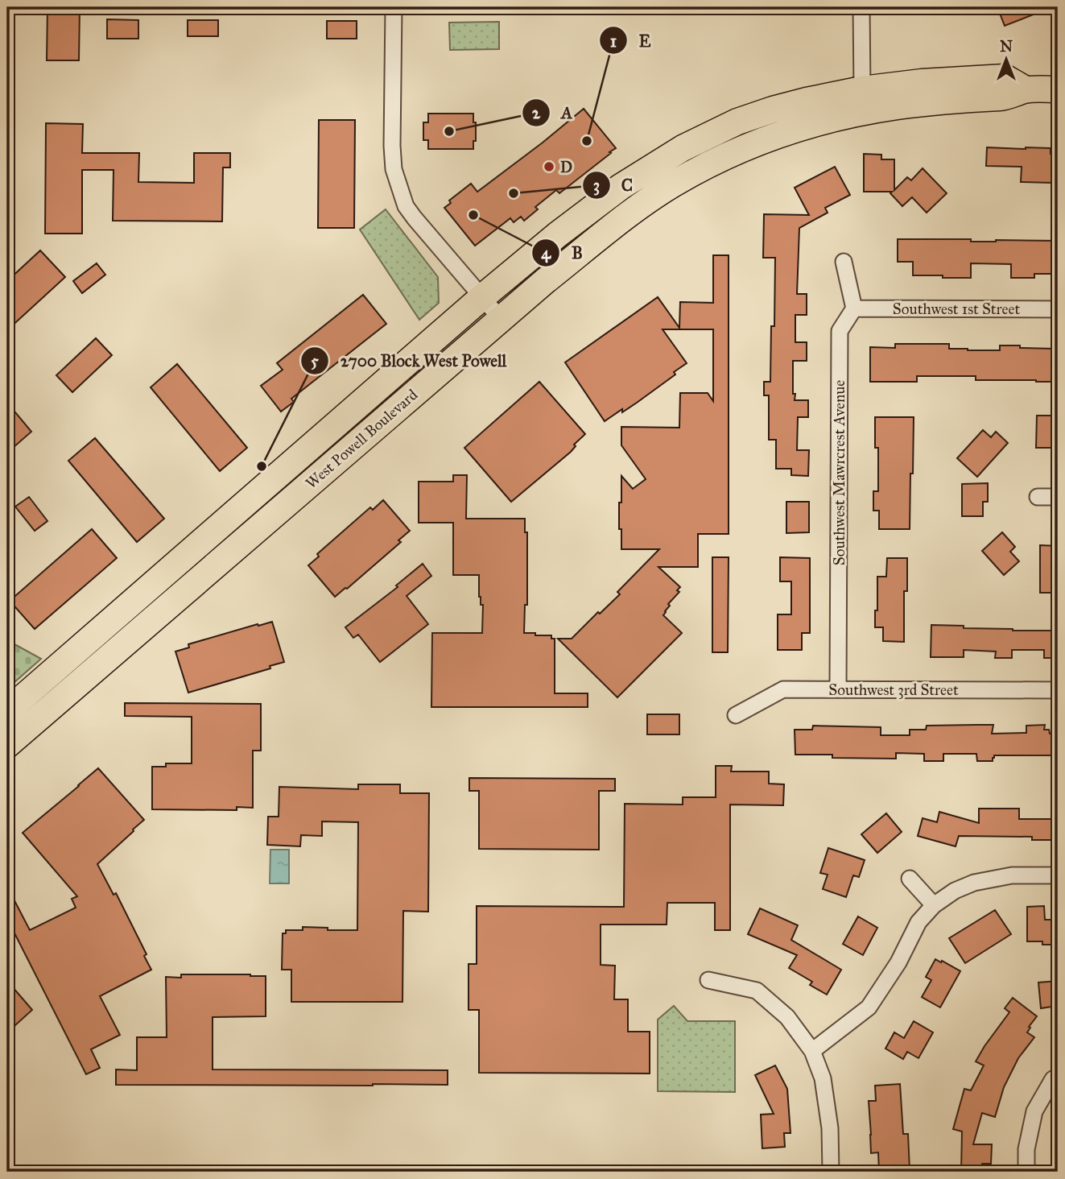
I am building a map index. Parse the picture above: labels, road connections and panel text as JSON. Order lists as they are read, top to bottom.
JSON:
{
  "streets": {
    "main road": ["West Powell Boulevard"],
    "street": ["Southwest 1st Street", "Southwest Mawrcrest Avenue", "Southwest 3rd Street"]
  },
  "crossings": [
    ["Southwest 1st Street", "Southwest Mawrcrest Avenue"],
    ["Southwest Mawrcrest Avenue", "Southwest 3rd Street"]
  ],
  "places": [
    "A",
    "E",
    "D",
    "C",
    "B",
    "2700 Block West Powell"
  ],
  "north": "top"
}
